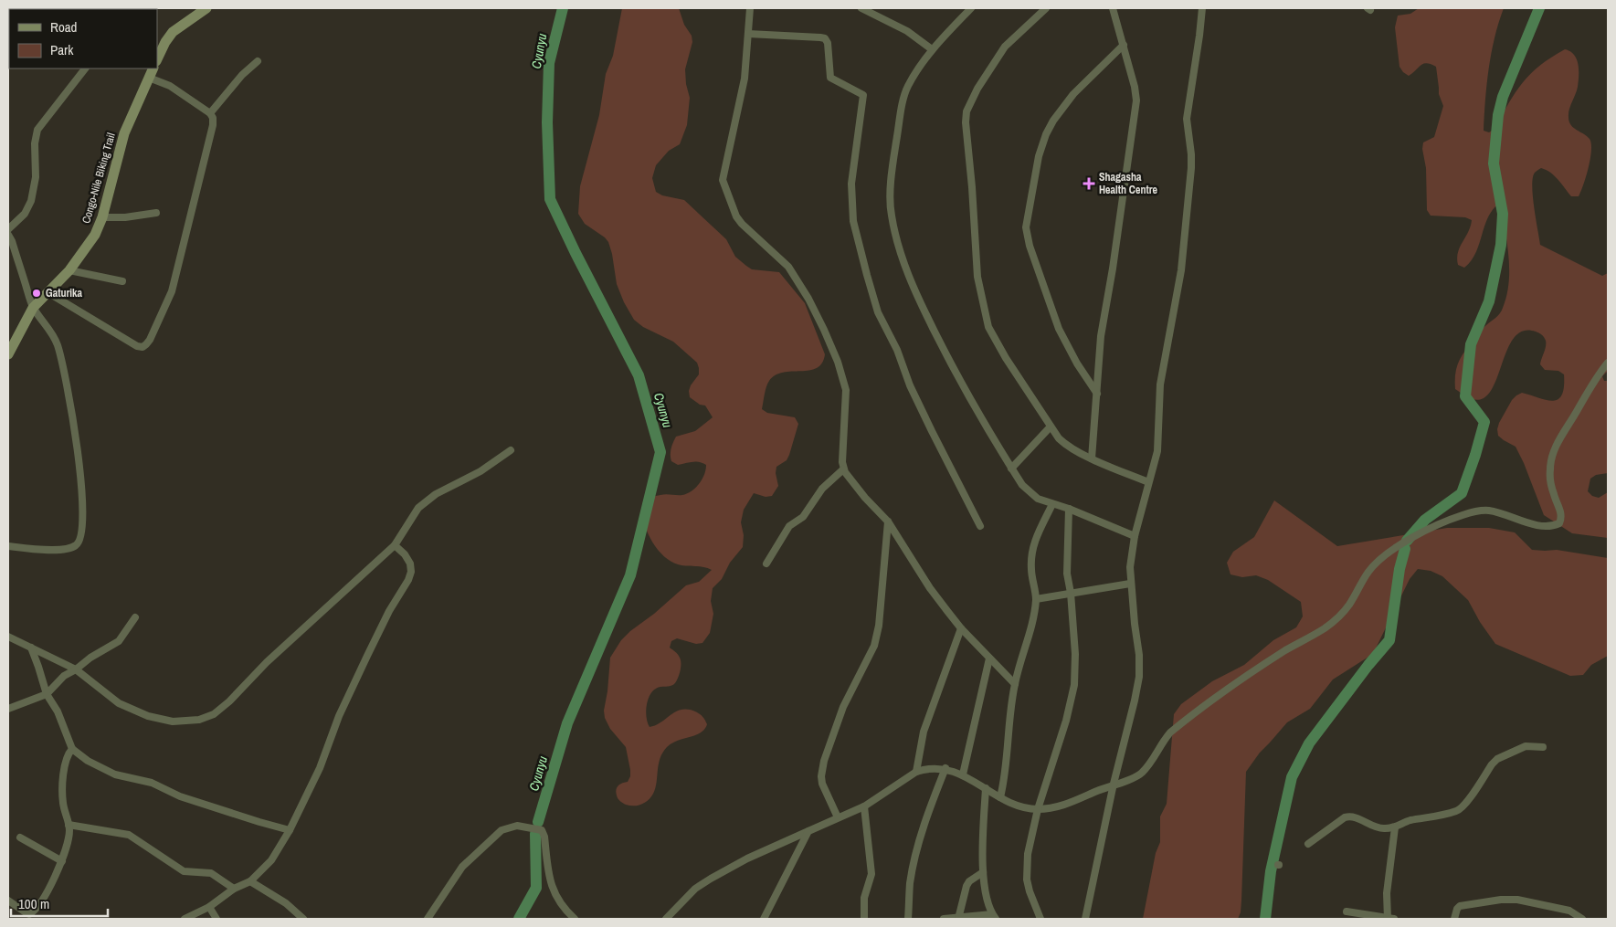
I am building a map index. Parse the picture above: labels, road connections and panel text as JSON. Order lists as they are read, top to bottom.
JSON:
{
  "streets": {
    "main road": ["Congo-Nile Biking Trail"]
  },
  "water": ["Cyunyu"],
  "places": {
    "health": ["Shagasha Health Centre"],
    "other": ["Gaturika"]
  },
  "legend": ["Road", "Park"],
  "scale_bar": "100 m"
}
